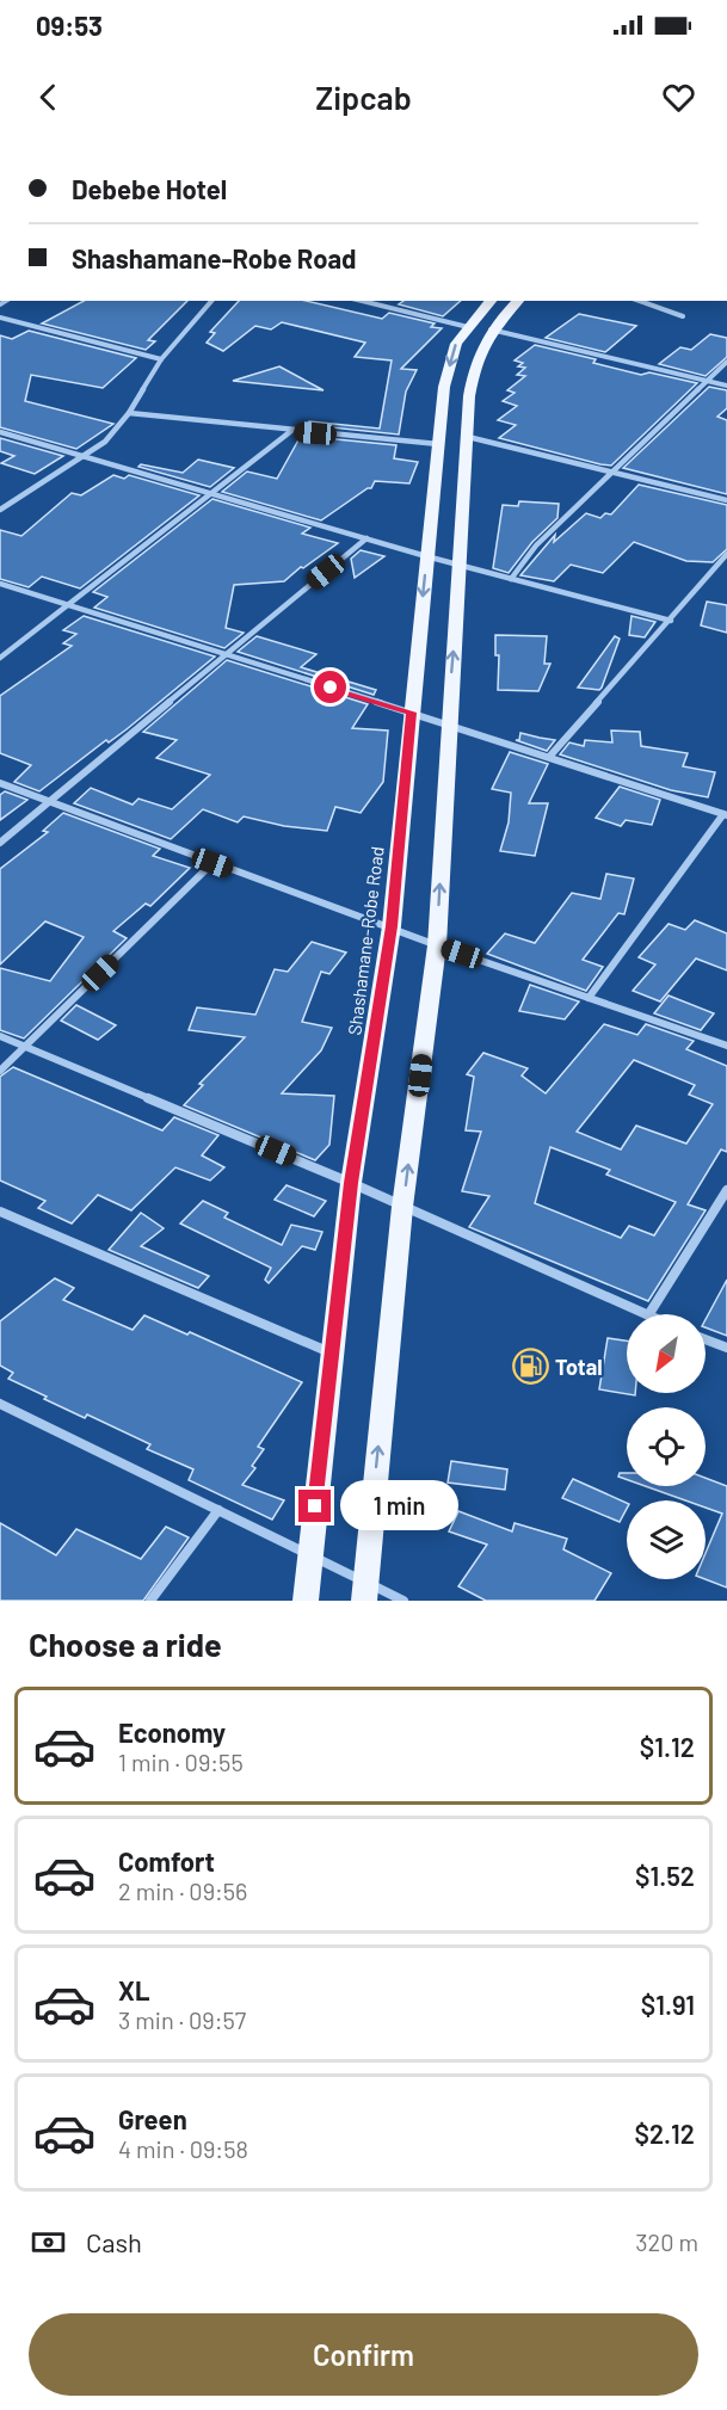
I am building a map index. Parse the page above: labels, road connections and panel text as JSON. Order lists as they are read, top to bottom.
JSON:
{
  "streets": {
    "main road": ["Shashamane-Robe Road"]
  },
  "places": {
    "fuel station": ["Total"]
  },
  "north": "bottom left",
  "page": {
    "status": "09:53",
    "header": "Zipcab",
    "banner": ["Debebe Hotel", "Shashamane-Robe Road"],
    "bubble": "1 min",
    "heading": "Choose a ride",
    "list": [
      {
        "name": "Economy",
        "note": "1 min · 09:55",
        "value": "$1.12"
      },
      {
        "name": "Comfort",
        "note": "2 min · 09:56",
        "value": "$1.52"
      },
      {
        "name": "XL",
        "note": "3 min · 09:57",
        "value": "$1.91"
      },
      {
        "name": "Green",
        "note": "4 min · 09:58",
        "value": "$2.12"
      }
    ],
    "pay": ["Cash", "320 m"],
    "buttons": "Confirm"
  }
}
